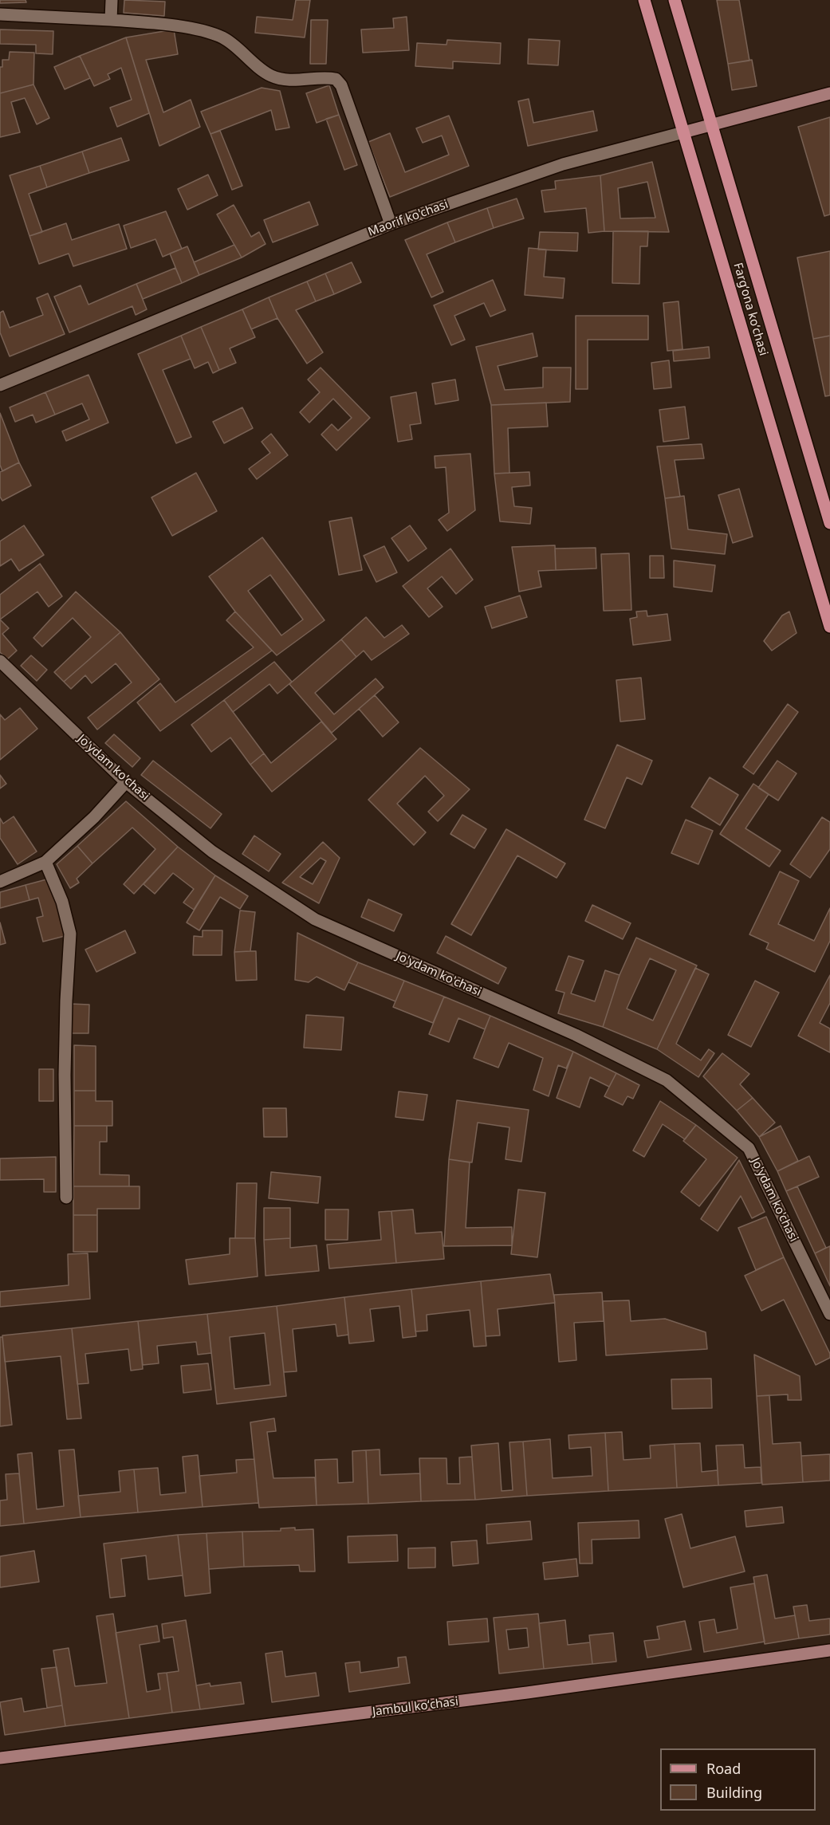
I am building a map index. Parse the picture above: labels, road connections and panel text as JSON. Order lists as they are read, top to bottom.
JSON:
{
  "streets": {
    "main road": ["Fargʻona koʻchasi"],
    "street": ["Maorif ko'chasi", "Jo'ydam ko'chasi", "Jambul koʻchasi"]
  },
  "crossings": [
    ["Maorif ko'chasi", "Fargʻona koʻchasi"]
  ],
  "legend": ["Road", "Building"]
}
